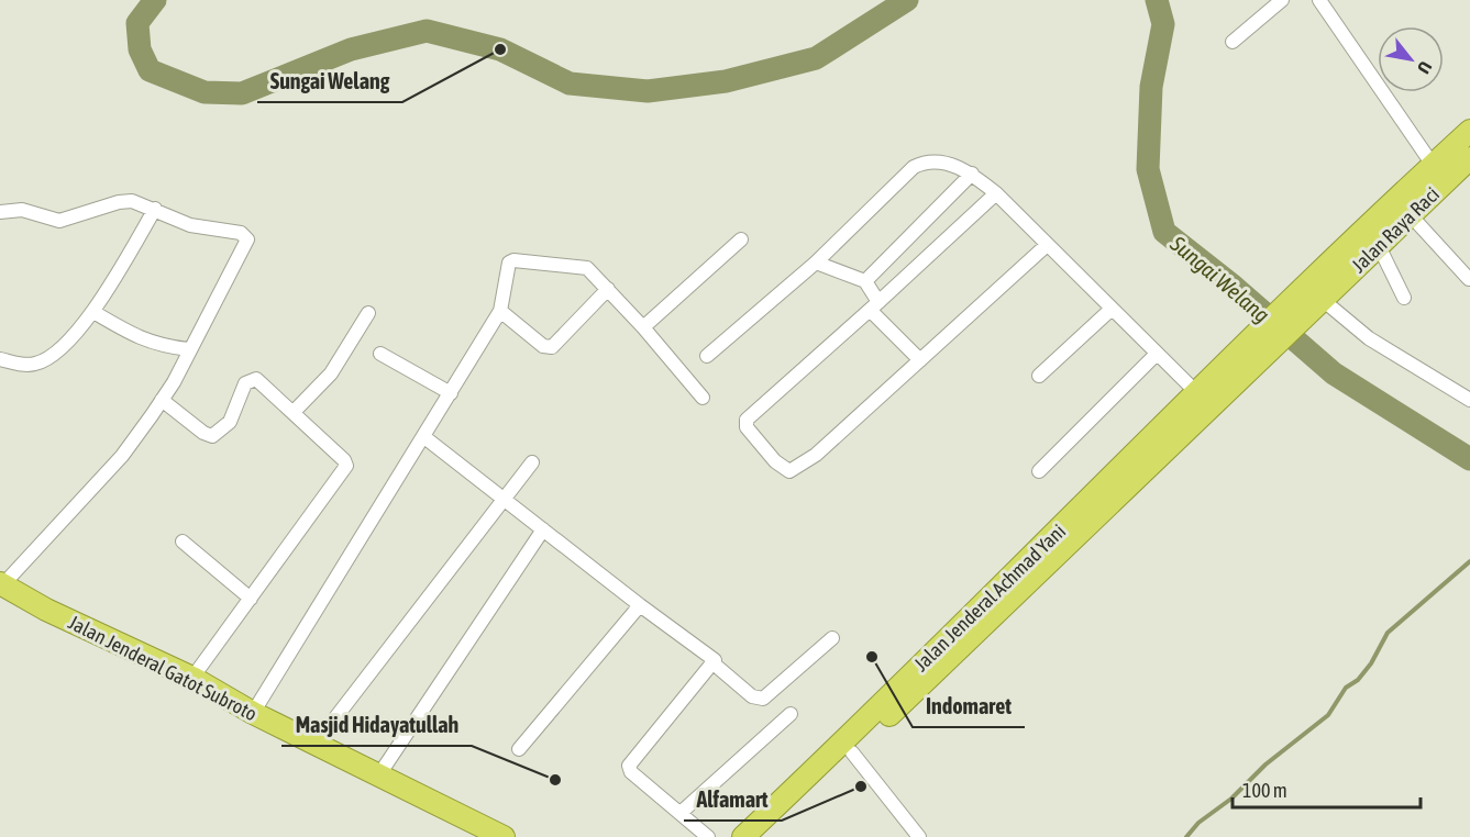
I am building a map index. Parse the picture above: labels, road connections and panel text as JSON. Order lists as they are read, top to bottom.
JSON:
{
  "streets": {
    "highway": ["Jalan Raya Raci", "Jalan Jenderal Achmad Yani", "Jalan Jenderal Gatot Subroto"]
  },
  "water": ["Sungai Welang"],
  "places": [
    "Sungai Welang",
    "Indomaret",
    "Masjid Hidayatullah",
    "Alfamart"
  ],
  "scale_bar": "100 m",
  "north": "bottom right"
}
